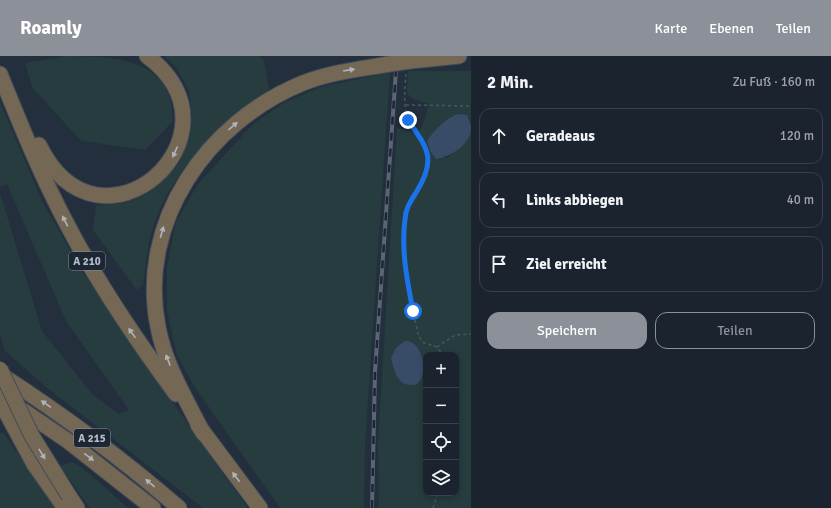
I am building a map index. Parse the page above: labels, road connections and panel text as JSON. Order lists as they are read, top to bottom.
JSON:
{
  "streets": {
    "highway": ["A 210", "A 215"]
  },
  "page": {
    "header": "Roamly",
    "nav": ["Karte", "Ebenen", "Teilen"],
    "heading": ["2 Min.", "Zu Fuß · 160 m"],
    "list": [
      ["Geradeaus", "120 m"],
      ["Links abbiegen", "40 m"],
      "Ziel erreicht"
    ],
    "buttons": ["Speichern", "Teilen"],
    "map_buttons": ["+", "−"]
  }
}
